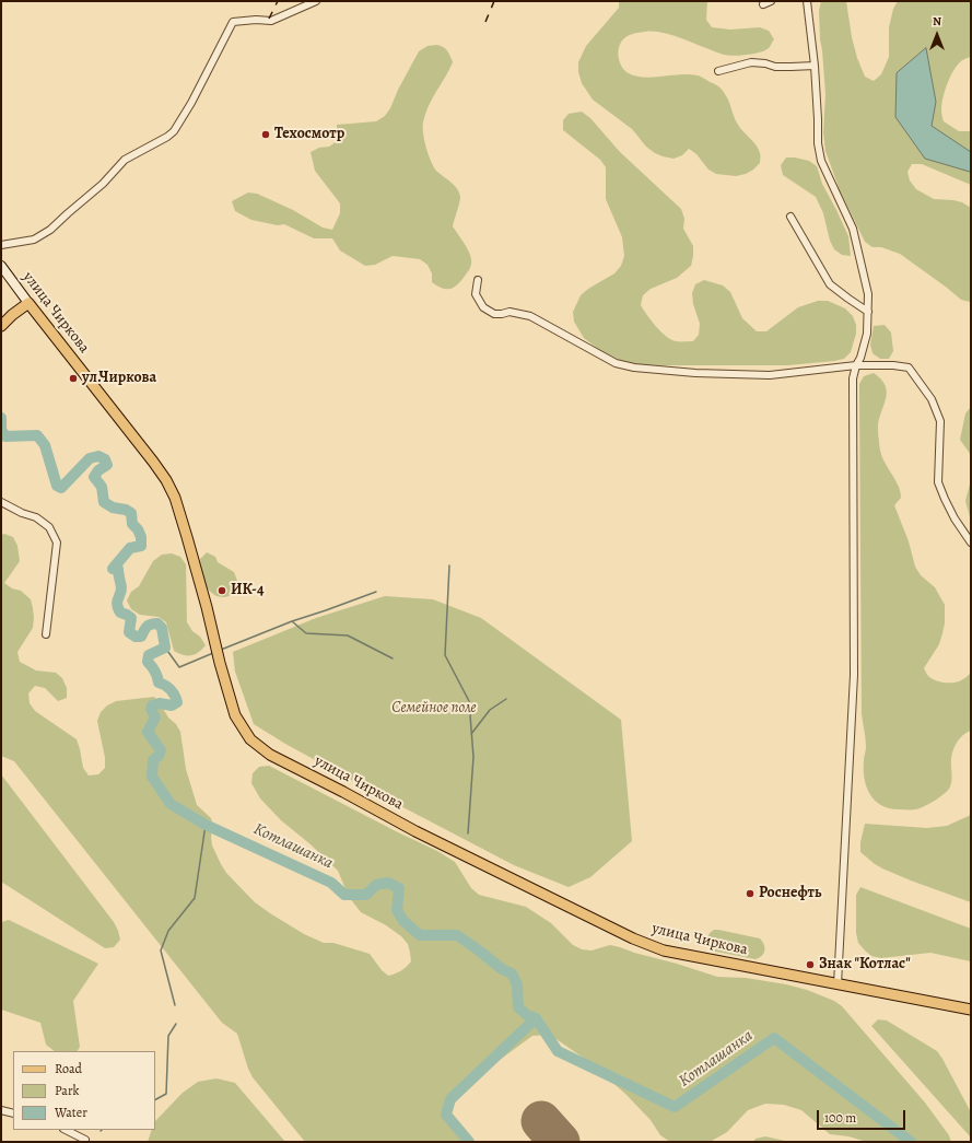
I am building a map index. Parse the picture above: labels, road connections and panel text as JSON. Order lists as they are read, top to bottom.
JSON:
{
  "streets": {
    "main road": ["улица Чиркова"]
  },
  "water": ["Котлашанка"],
  "parks": ["Семейное поле"],
  "places": [
    "Техосмотр",
    "ул.Чиркова",
    "ИК-4",
    "Роснефть",
    "Знак \"Котлас\""
  ],
  "legend": ["Road", "Park", "Water"],
  "scale_bar": "100 m",
  "north": "top"
}
